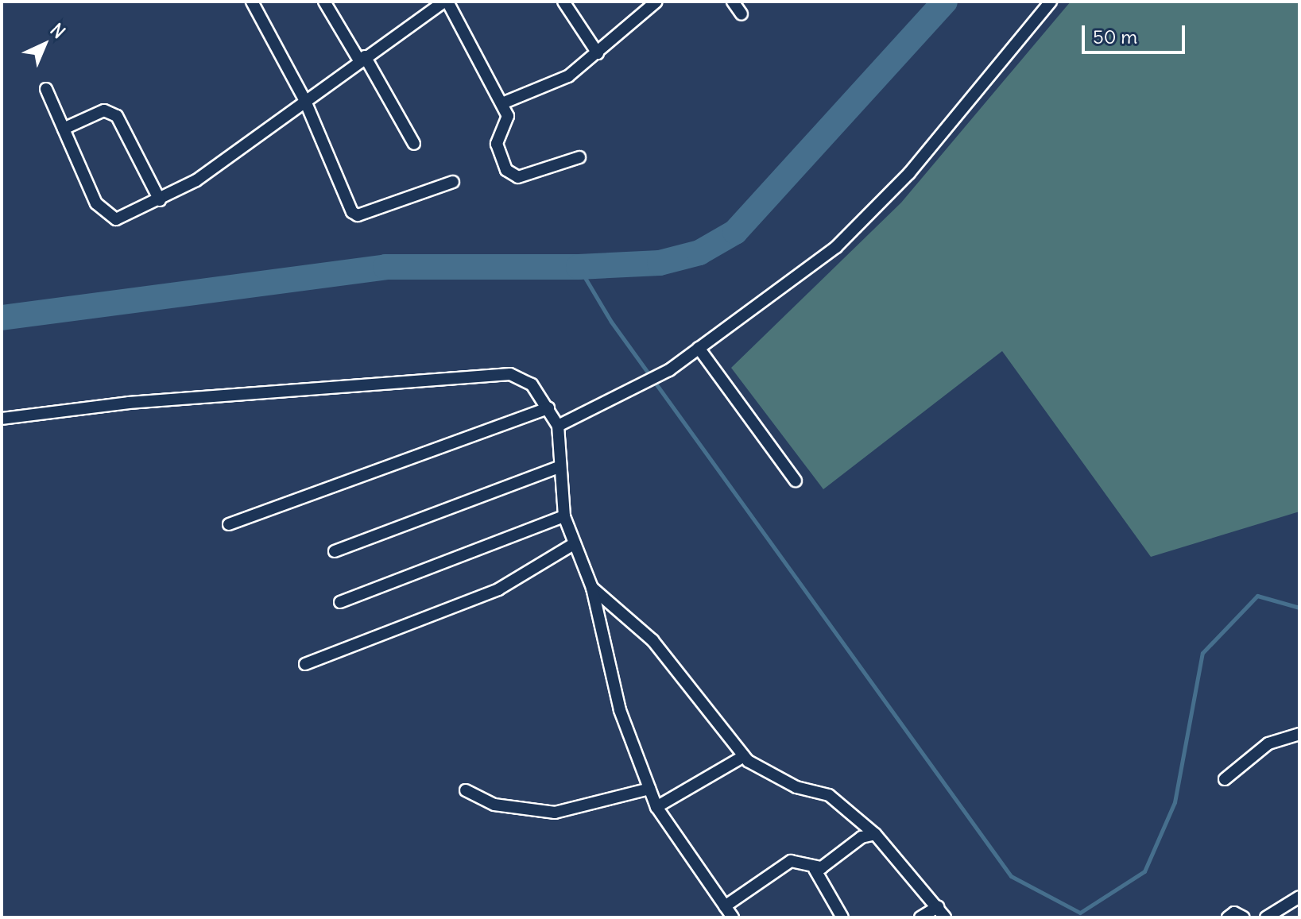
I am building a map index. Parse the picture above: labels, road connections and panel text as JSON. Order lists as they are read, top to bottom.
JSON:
{
  "scale_bar": "50 m",
  "north": "top right"
}
